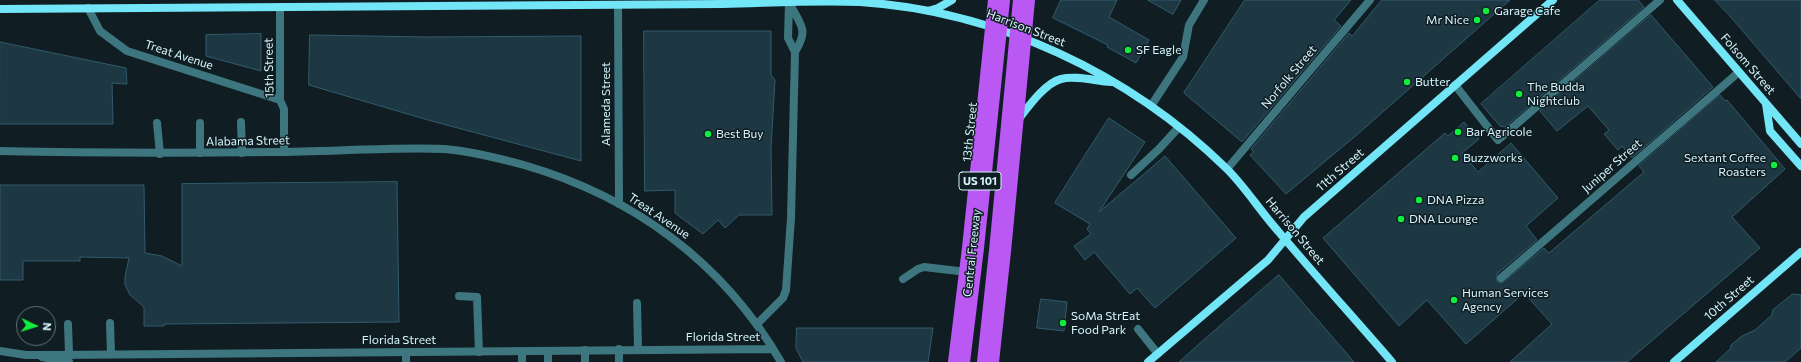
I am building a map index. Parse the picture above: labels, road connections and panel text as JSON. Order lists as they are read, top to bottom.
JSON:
{
  "streets": {
    "highway": ["US 101", "Central Freeway"],
    "street": [
      "Harrison Street",
      "Treat Avenue",
      "Folsom Street",
      "15th Street",
      "Norfolk Street",
      "Alameda Street",
      "13th Street",
      "Alabama Street",
      "Juniper Street",
      "11th Street",
      "10th Street",
      "Florida Street"
    ]
  },
  "crossings": [
    ["Harrison Street", "Treat Avenue"],
    ["Harrison Street", "15th Street"],
    ["Harrison Street", "Norfolk Street"],
    ["Harrison Street", "Alameda Street"],
    ["Harrison Street", "13th Street"],
    ["Harrison Street", "11th Street"],
    ["Treat Avenue", "15th Street"],
    ["Treat Avenue", "Alameda Street"],
    ["Treat Avenue", "Alabama Street"],
    ["Treat Avenue", "Florida Street"],
    ["Folsom Street", "Juniper Street"],
    ["15th Street", "Alabama Street"],
    ["13th Street", "Central Freeway"]
  ],
  "places": [
    "Garage Cafe",
    "Mr Nice",
    "SF Eagle",
    "Butter",
    "The Budda Nightclub",
    "Bar Agricole",
    "Best Buy",
    "Buzzworks",
    "Sextant Coffee Roasters",
    "DNA Pizza",
    "DNA Lounge",
    "Human Services Agency",
    "SoMa StrEat Food Park"
  ],
  "north": "right"
}
